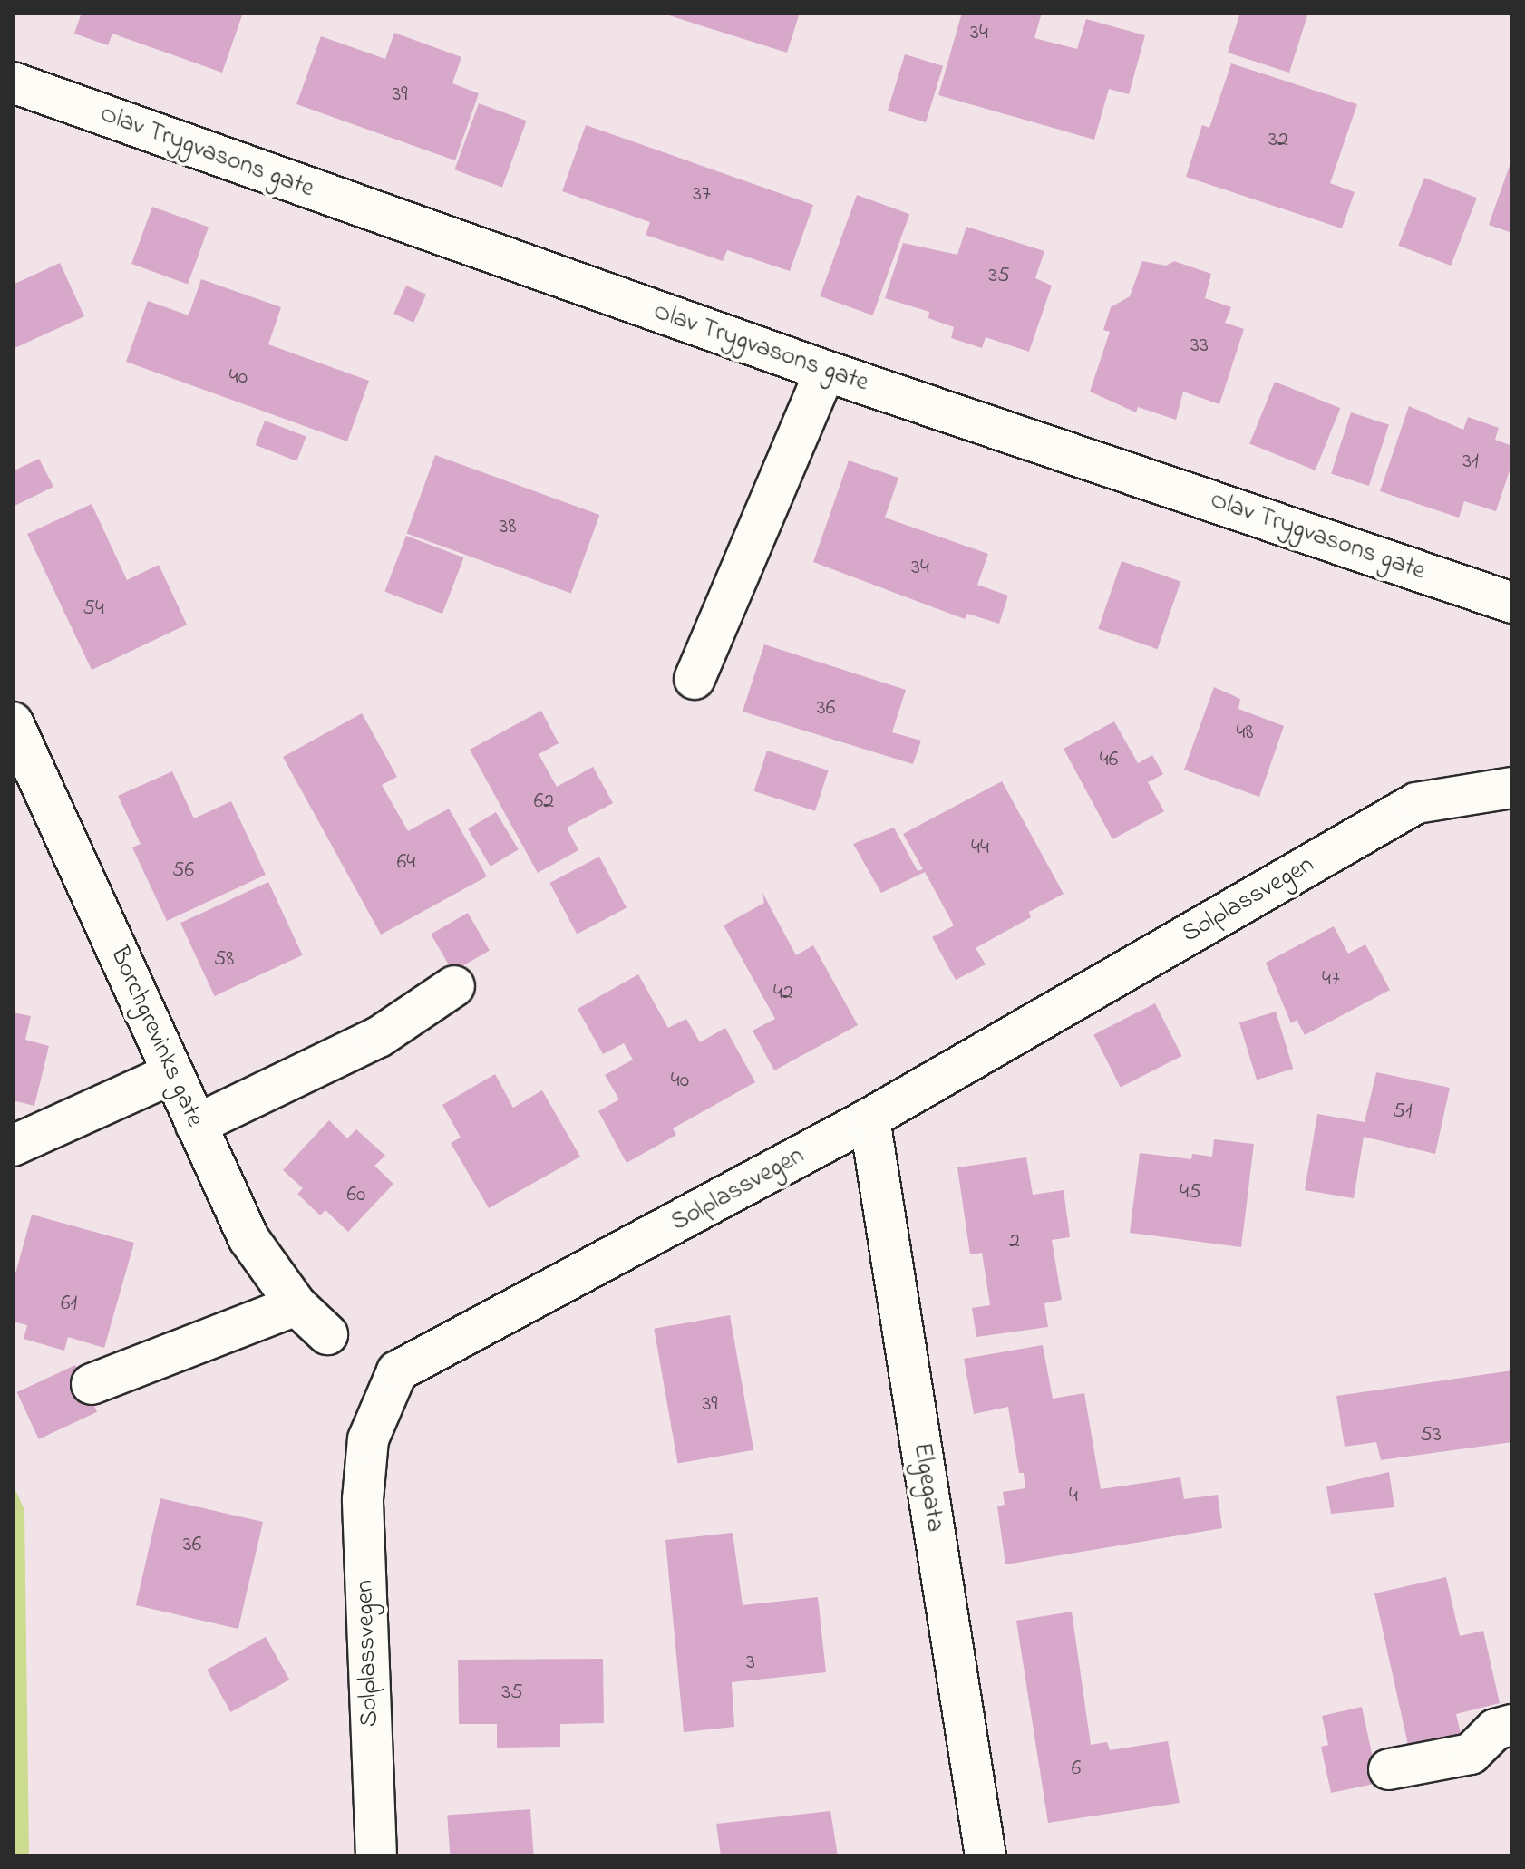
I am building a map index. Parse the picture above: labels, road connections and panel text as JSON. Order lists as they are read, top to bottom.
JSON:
{
  "streets": {
    "street": [
      "Olav Trygvasons gate",
      "Solplassvegen",
      "Borchgrevinks gate",
      "Elgegata"
    ]
  },
  "crossings": [
    ["Solplassvegen", "Elgegata"]
  ],
  "house_numbers": [
    "34",
    "39",
    "32",
    "37",
    "35",
    "33",
    "40",
    "31",
    "38",
    "34",
    "54",
    "36",
    "48",
    "46",
    "62",
    "44",
    "64",
    "56",
    "58",
    "47",
    "42",
    "40",
    "51",
    "45",
    "60",
    "2",
    "61",
    "39",
    "53",
    "4",
    "36",
    "3",
    "35",
    "6"
  ]
}
